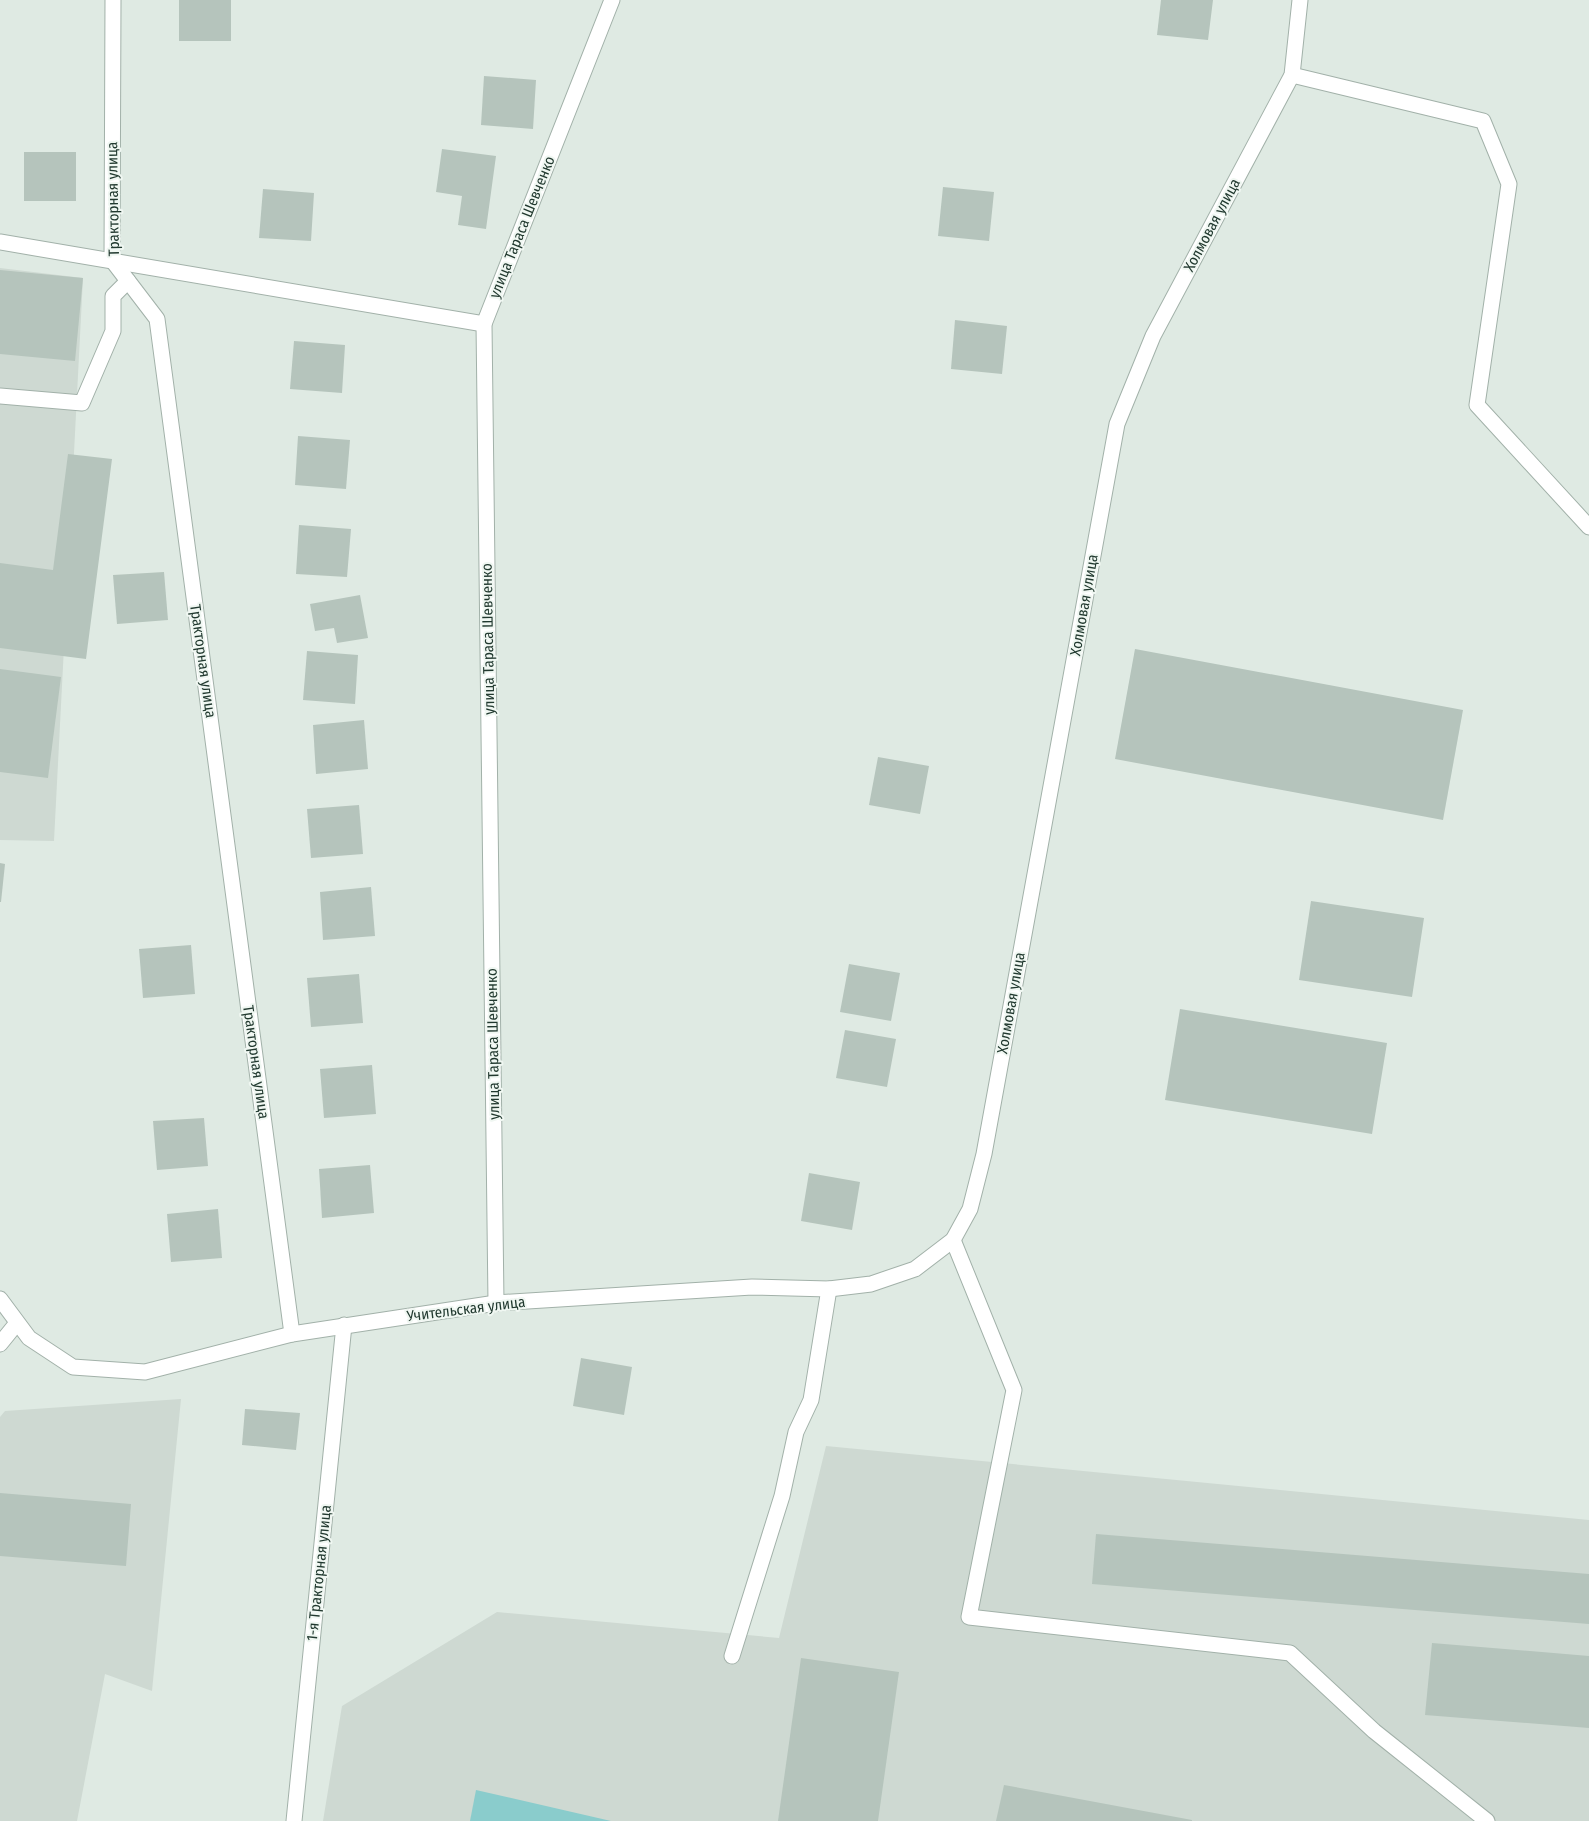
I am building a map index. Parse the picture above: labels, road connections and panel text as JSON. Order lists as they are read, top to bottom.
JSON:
{
  "streets": {
    "street": [
      "Тракторная улица",
      "Холмовая улица",
      "улица Тараса Шевченко",
      "Учительская улица",
      "1-я Тракторная улица"
    ]
  },
  "crossings": [
    ["Тракторная улица", "Учительская улица"],
    ["Холмовая улица", "Учительская улица"],
    ["улица Тараса Шевченко", "Учительская улица"],
    ["Учительская улица", "1-я Тракторная улица"]
  ]
}
